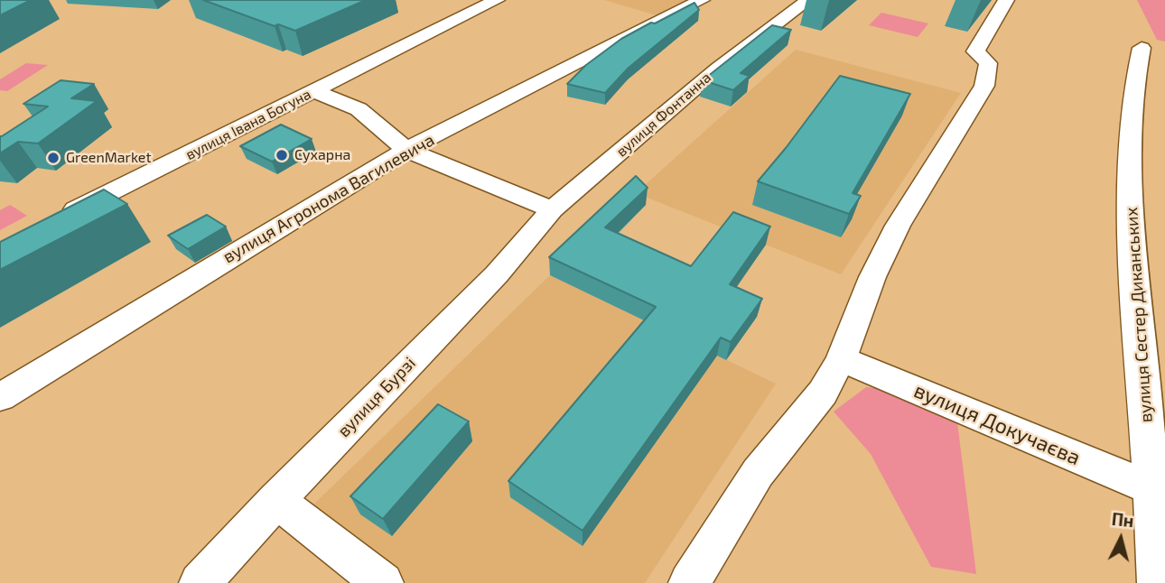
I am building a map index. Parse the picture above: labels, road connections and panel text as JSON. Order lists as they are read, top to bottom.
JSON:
{
  "streets": {
    "street": [
      "вулиця Фонтанна",
      "вулиця Івана Богуна",
      "вулиця Агронома Вагилевича",
      "вулиця Сестер Диканських",
      "вулиця Бурзі",
      "вулиця Докучаєва"
    ]
  },
  "crossings": [
    ["вулиця Фонтанна", "вулиця Бурзі"],
    ["вулиця Сестер Диканських", "вулиця Докучаєва"]
  ],
  "places": ["Сухарна", "GreenMarket"],
  "north": "top"
}
